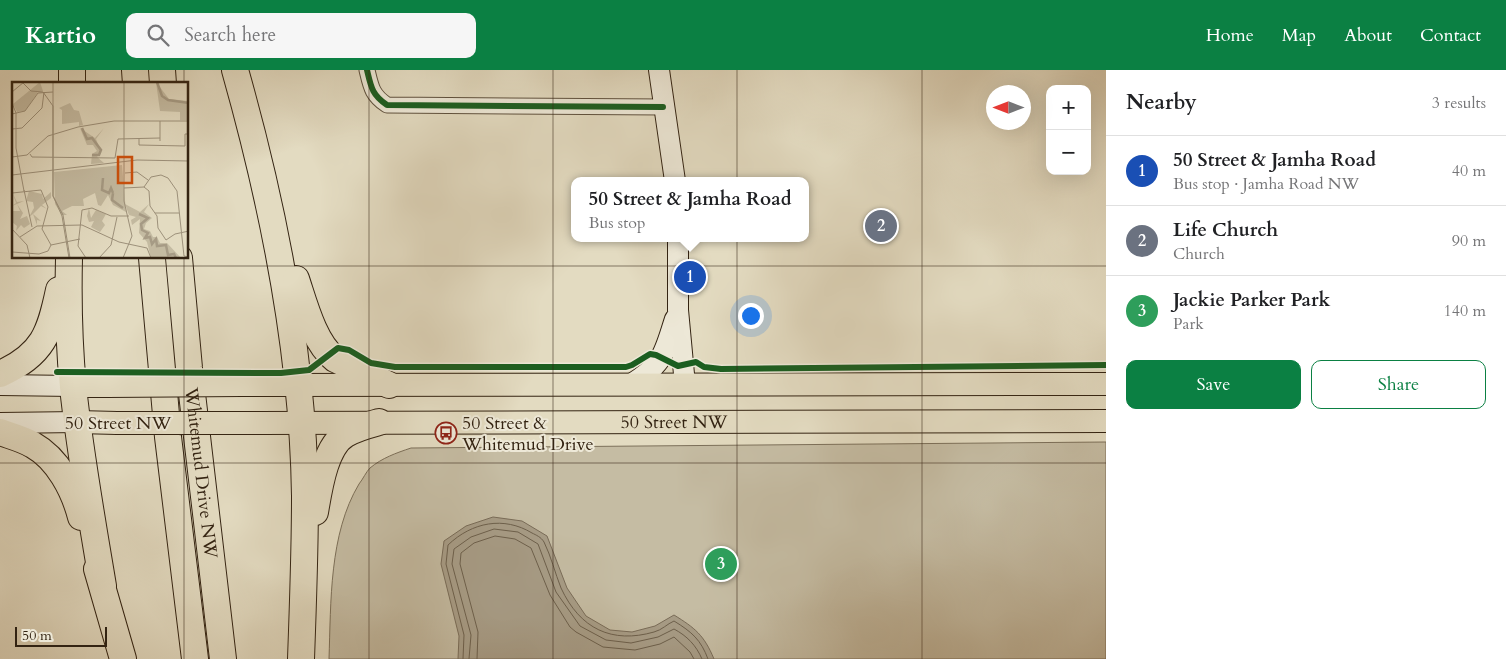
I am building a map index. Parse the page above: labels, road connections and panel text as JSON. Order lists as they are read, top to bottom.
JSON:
{
  "streets": {
    "highway": ["Whitemud Drive NW"],
    "main road": ["50 Street NW"]
  },
  "places": {
    "bus stop": ["50 Street & Whitemud Drive"]
  },
  "scale_bar": "50 m",
  "north": "left",
  "page": {
    "header": "Kartio",
    "search": "Search here",
    "nav": [
      "Home",
      "Map",
      "About",
      "Contact"
    ],
    "heading": ["Nearby", "3 results"],
    "map_buttons": ["+", "−"],
    "list": [
      {
        "mark": "1",
        "name": "50 Street & Jamha Road",
        "note": "Bus stop · Jamha Road NW",
        "value": "40 m"
      },
      {
        "mark": "2",
        "name": "Life Church",
        "note": "Church",
        "value": "90 m"
      },
      {
        "mark": "3",
        "name": "Jackie Parker Park",
        "note": "Park",
        "value": "140 m"
      }
    ],
    "popup": ["50 Street & Jamha Road", "Bus stop"],
    "pins": ["2", "1", "3"],
    "buttons": ["Save", "Share"],
    "scale": "50 m"
  }
}
